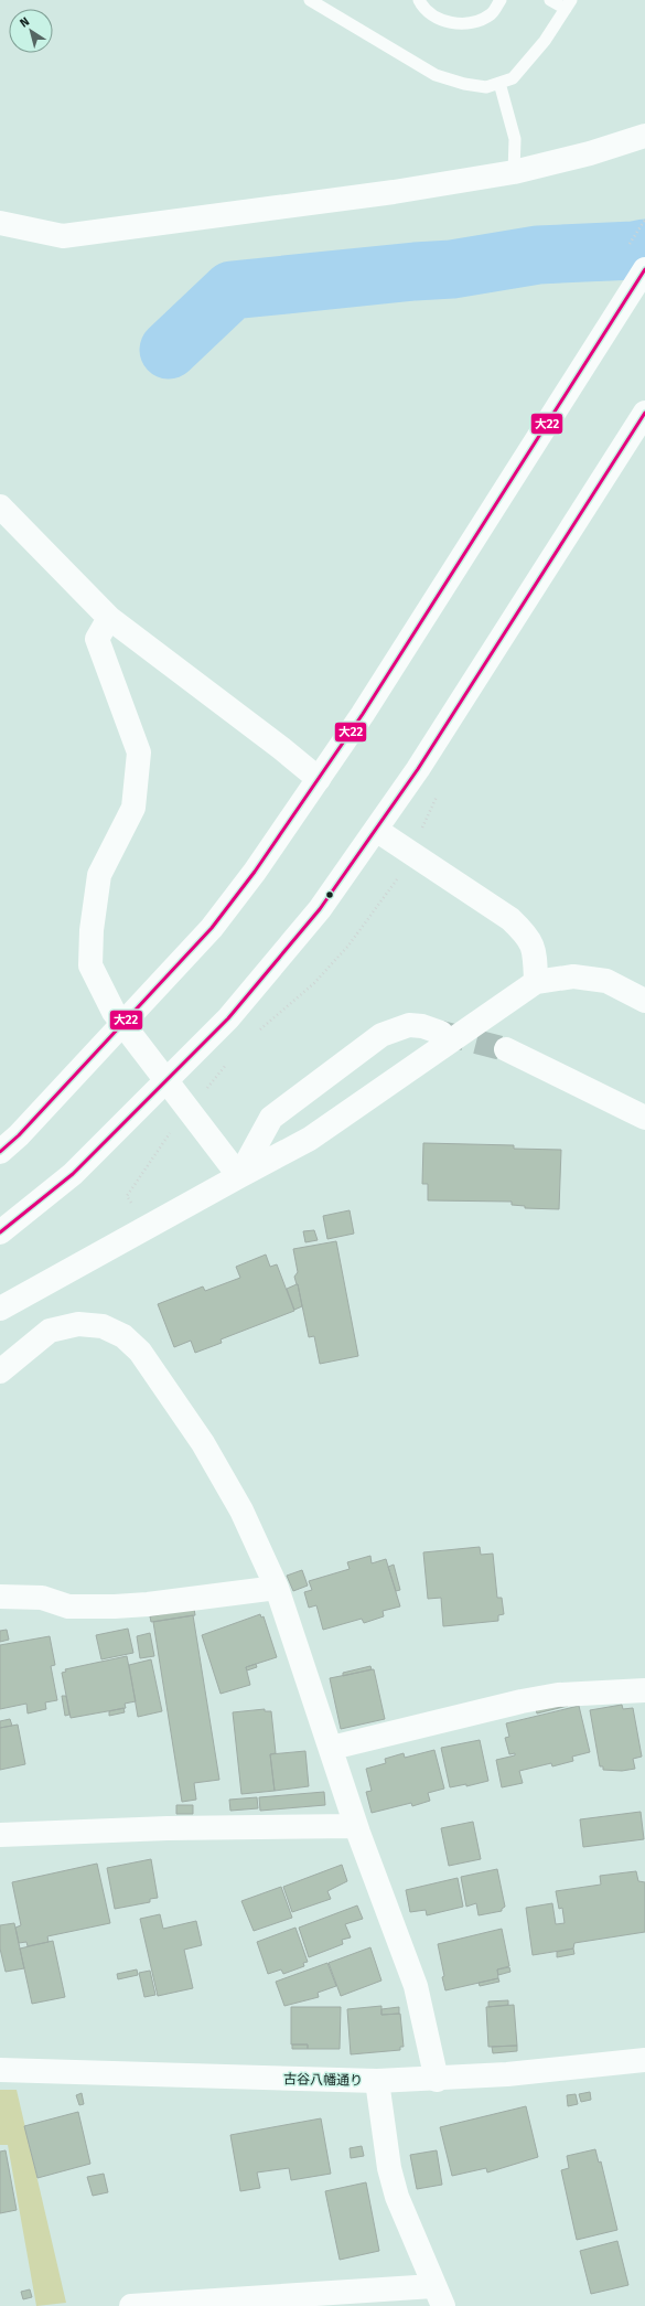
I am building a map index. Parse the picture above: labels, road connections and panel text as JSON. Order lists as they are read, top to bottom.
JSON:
{
  "streets": {
    "main road": ["古谷八幡通り"]
  },
  "lines": ["transit line 大22"],
  "north": "top left"
}
